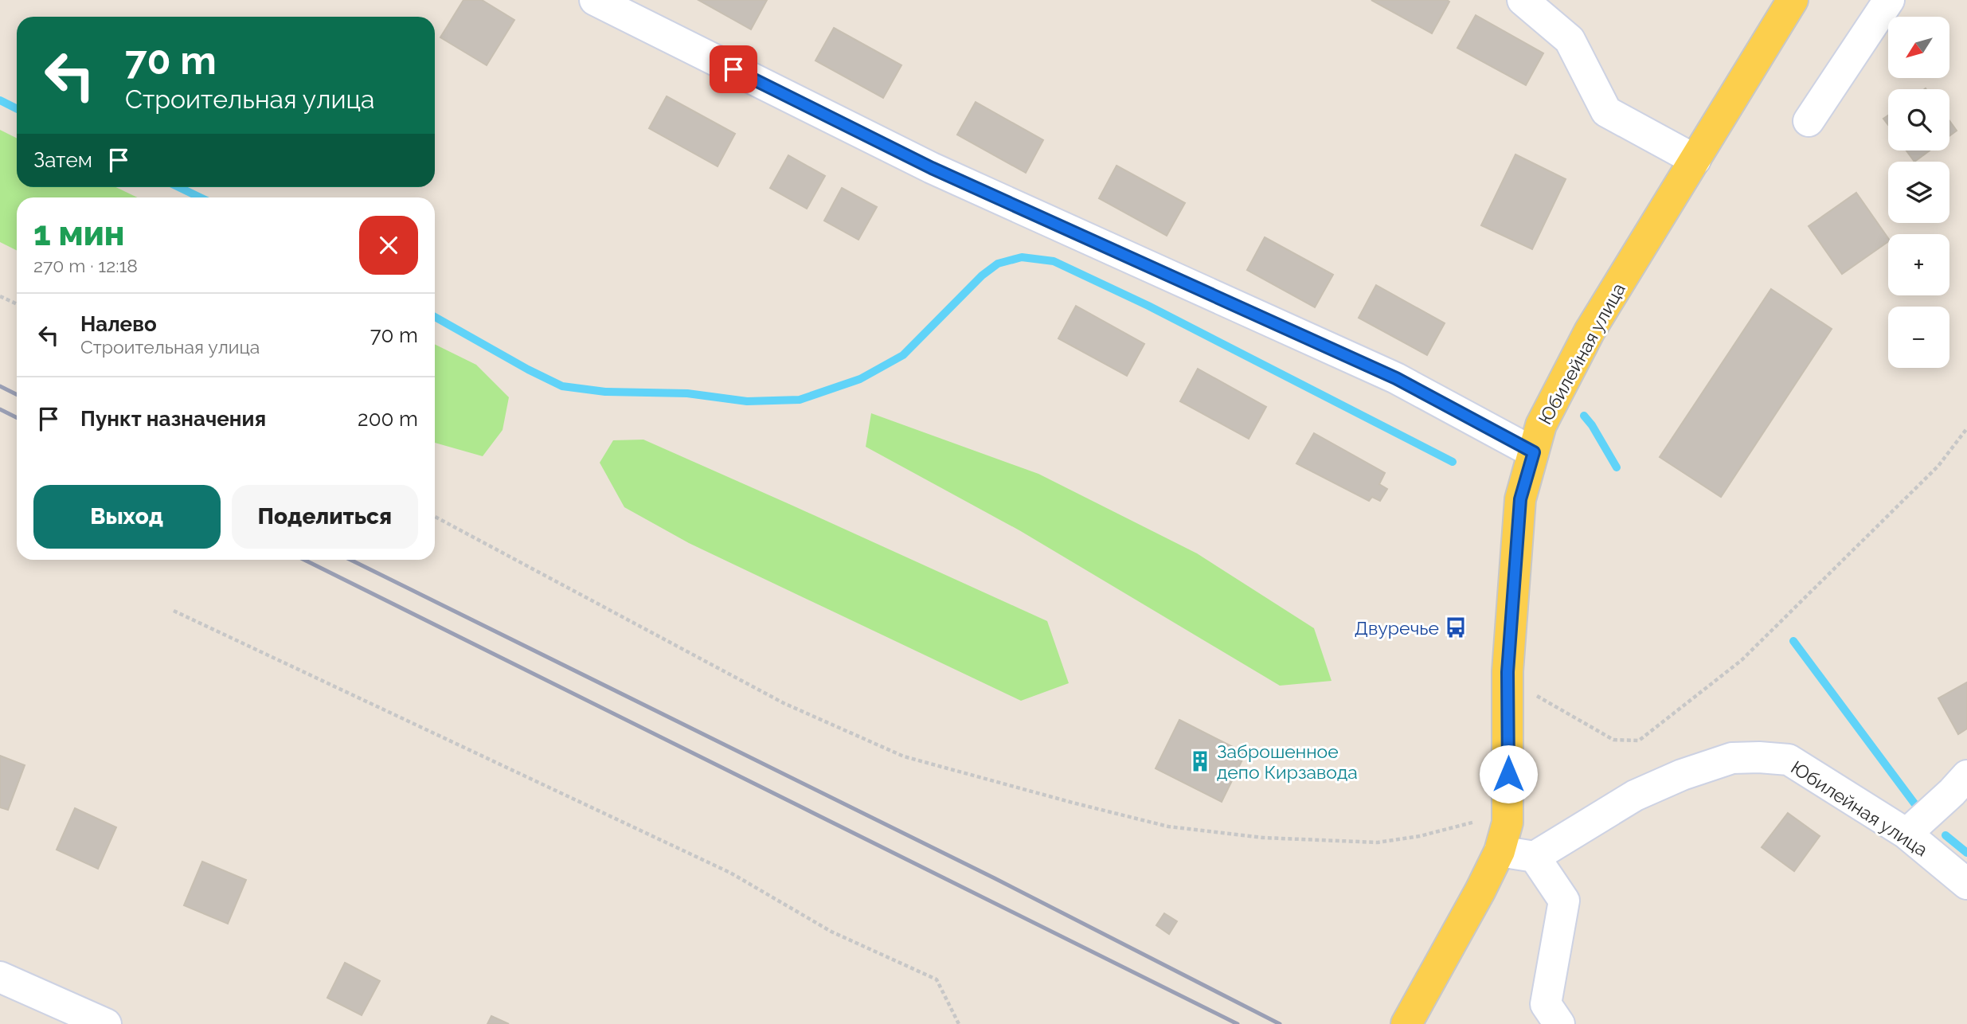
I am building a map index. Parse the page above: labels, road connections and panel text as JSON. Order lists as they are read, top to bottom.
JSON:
{
  "streets": {
    "main road": ["Юбилейная улица"]
  },
  "places": {
    "bus stop": ["Двуречье"],
    "building": ["Заброшенное депо Кирзавода"]
  },
  "north": "bottom left",
  "page": {
    "map_buttons": ["+", "−"],
    "turn": ["70 m", "Строительная улица"],
    "then": "Затем",
    "heading": ["1 мин", "270 m · 12:18"],
    "list": [
      {
        "name": "Налево",
        "note": "Строительная улица",
        "value": "70 m"
      },
      {
        "name": "Пункт назначения",
        "value": "200 m"
      }
    ],
    "buttons": ["Выход", "Поделиться"]
  }
}
